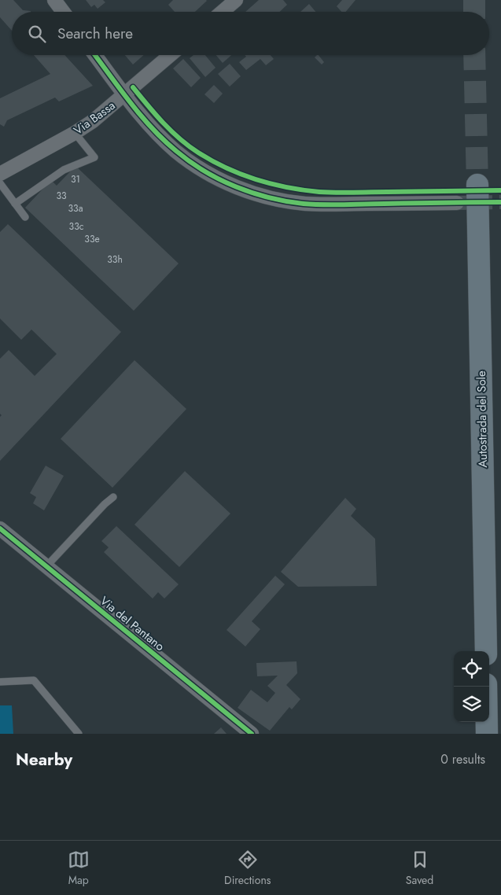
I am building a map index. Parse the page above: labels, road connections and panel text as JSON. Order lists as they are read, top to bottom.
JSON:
{
  "streets": {
    "highway": ["Autostrada del Sole"],
    "street": ["Via Bassa", "Via del Pantano"]
  },
  "house_numbers": [
    "31",
    "33",
    "33a",
    "33c",
    "33e",
    "33h"
  ],
  "page": {
    "search": "Search here",
    "heading": ["Nearby", "0 results"],
    "nav": ["Map", "Directions", "Saved"]
  }
}
